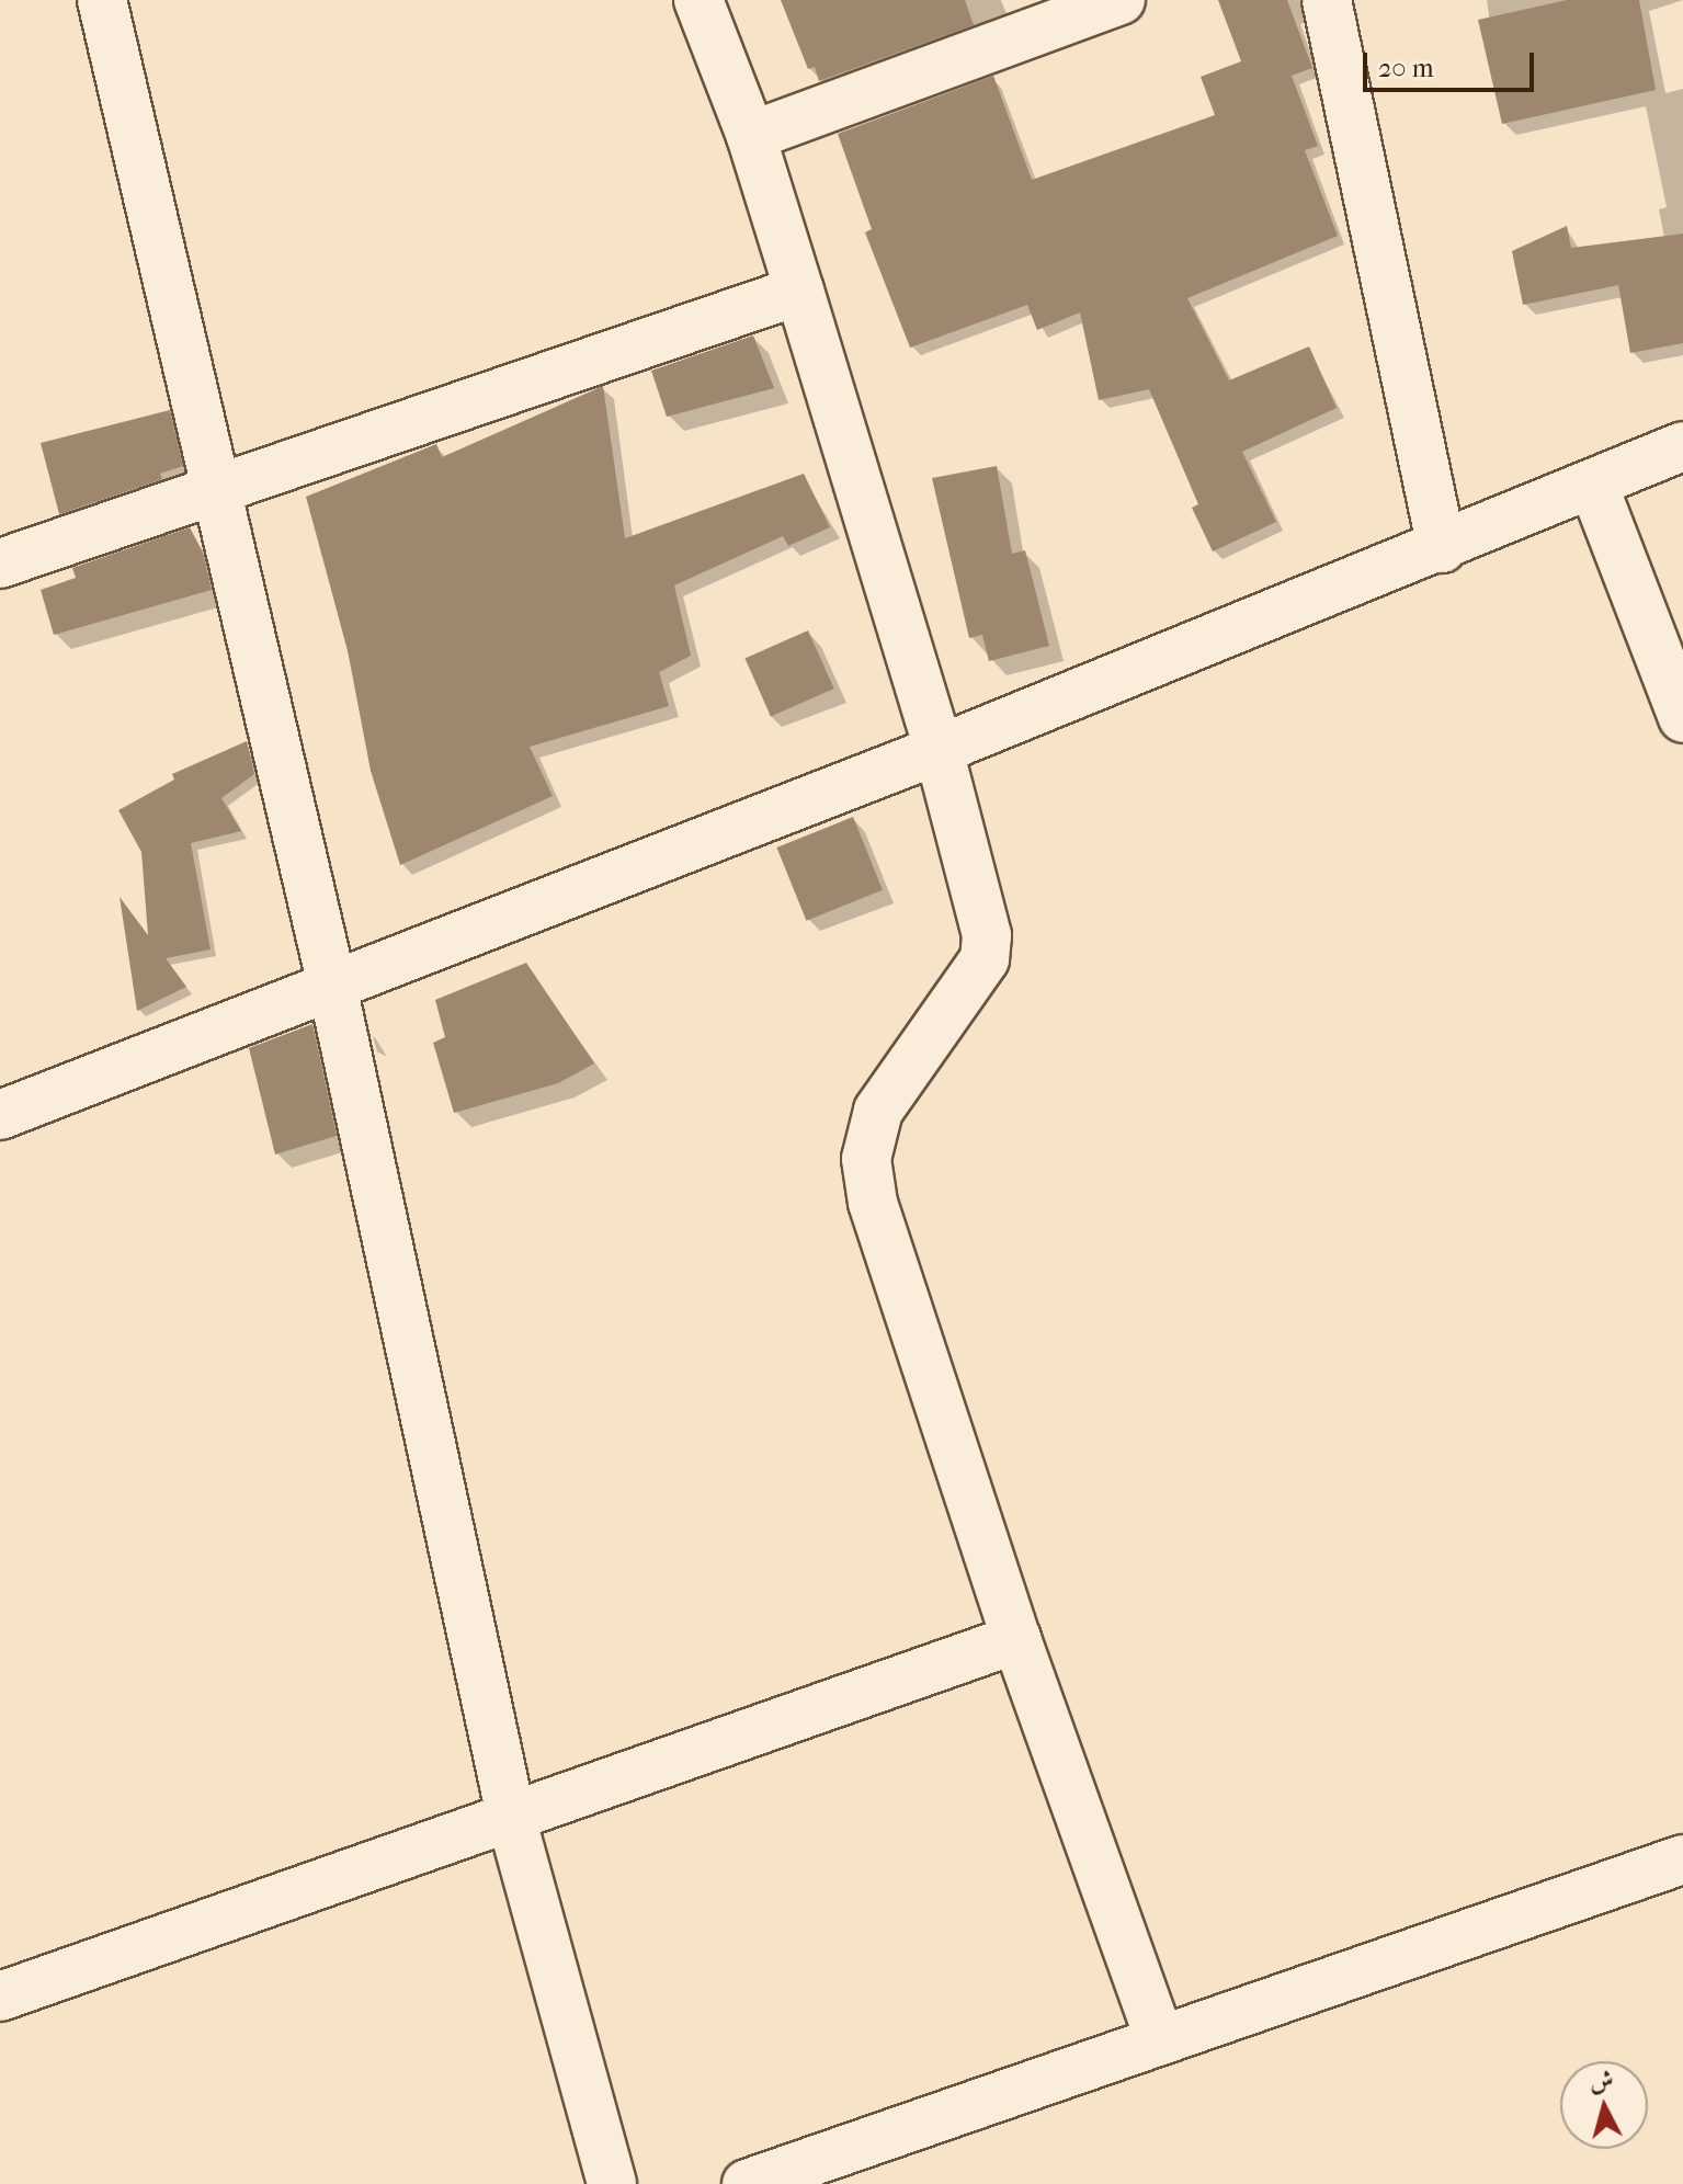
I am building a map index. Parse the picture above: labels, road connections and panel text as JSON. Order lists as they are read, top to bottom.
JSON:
{
  "scale_bar": "20 m",
  "north": "top"
}
